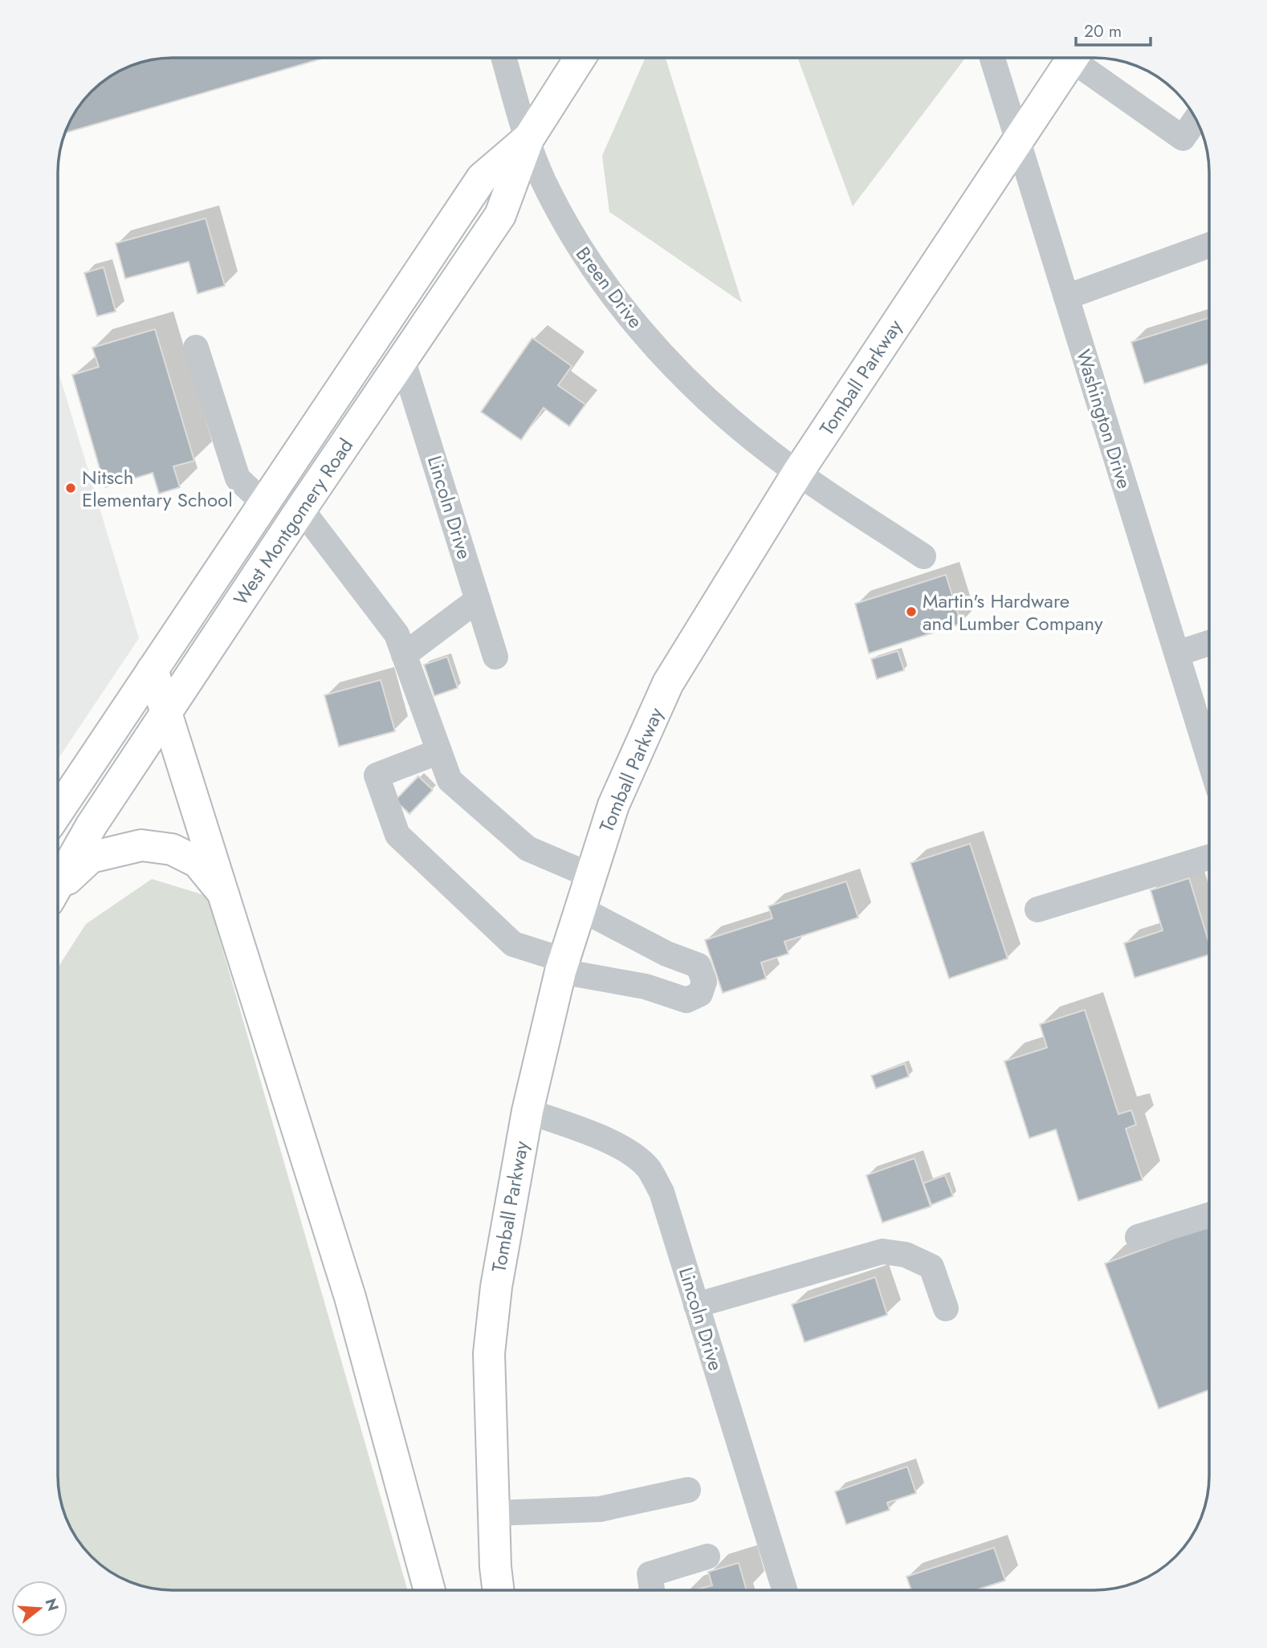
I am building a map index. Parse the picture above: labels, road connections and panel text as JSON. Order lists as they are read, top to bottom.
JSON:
{
  "streets": {
    "main road": ["Tomball Parkway", "West Montgomery Road"],
    "street": ["Breen Drive", "Washington Drive", "Lincoln Drive"]
  },
  "crossings": [
    ["Breen Drive", "Tomball Parkway"],
    ["Breen Drive", "West Montgomery Road"],
    ["Tomball Parkway", "Washington Drive"],
    ["Tomball Parkway", "Lincoln Drive"],
    ["Lincoln Drive", "West Montgomery Road"]
  ],
  "places": ["Nitsch Elementary School", "Martin's Hardware and Lumber Company"],
  "scale_bar": "20 m",
  "north": "right"
}
